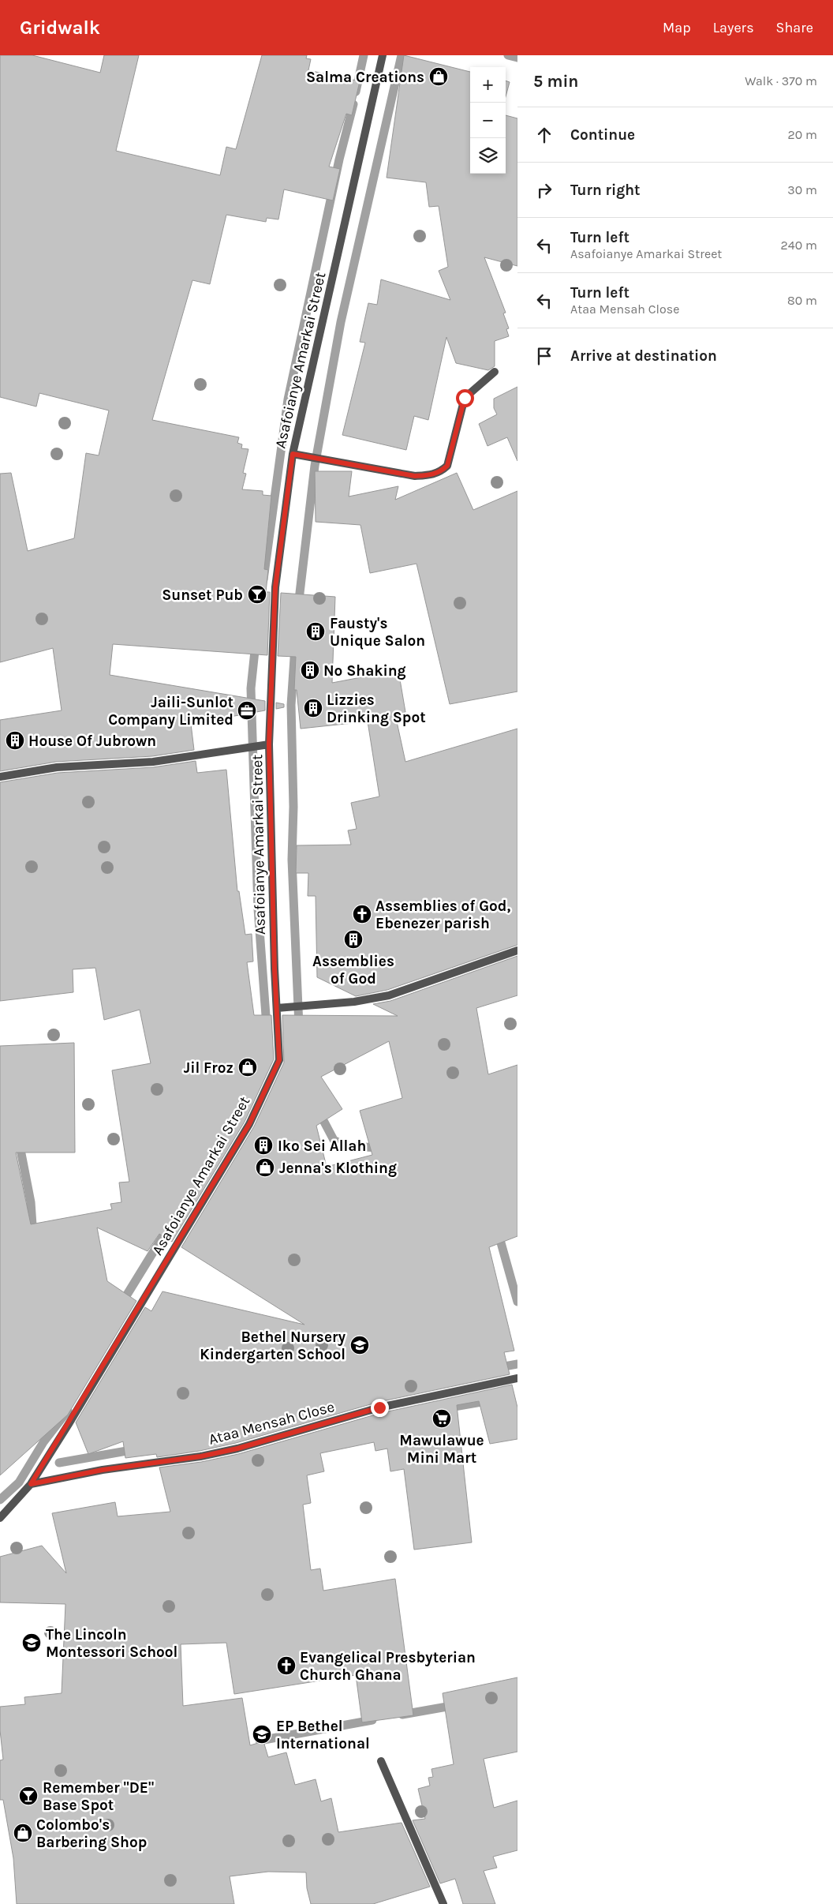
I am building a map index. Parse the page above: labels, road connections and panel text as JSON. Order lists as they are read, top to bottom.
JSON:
{
  "streets": {
    "street": ["Asafoianye Amarkai Street", "Ataa Mensah Close"]
  },
  "crossings": [
    ["Asafoianye Amarkai Street", "Ataa Mensah Close"]
  ],
  "places": {
    "shop": [
      "Salma Creations",
      "Jil Froz",
      "Jenna's Klothing",
      "Colombo's Barbering Shop"
    ],
    "bar": ["Sunset Pub", "Remember \"DE\" Base Spot"],
    "building": [
      "Fausty's Unique Salon",
      "No Shaking",
      "Lizzies Drinking Spot",
      "House Of Jubrown",
      "Assemblies of God",
      "Iko Sei Allah"
    ],
    "office": ["Jaili-Sunlot Company Limited"],
    "church": ["Assemblies of God, Ebenezer parish", "Evangelical Presbyterian Church Ghana"],
    "school or university": ["Bethel Nursery Kindergarten School", "The Lincoln Montessori School", "EP Bethel International"],
    "supermarket": ["Mawulawue Mini Mart"]
  },
  "page": {
    "header": "Gridwalk",
    "nav": ["Map", "Layers", "Share"],
    "heading": ["5 min", "Walk · 370 m"],
    "map_buttons": ["+", "−"],
    "list": [
      ["Continue", "20 m"],
      ["Turn right", "30 m"],
      ["Turn left", "Asafoianye Amarkai Street", "240 m"],
      ["Turn left", "Ataa Mensah Close", "80 m"],
      "Arrive at destination"
    ]
  }
}
